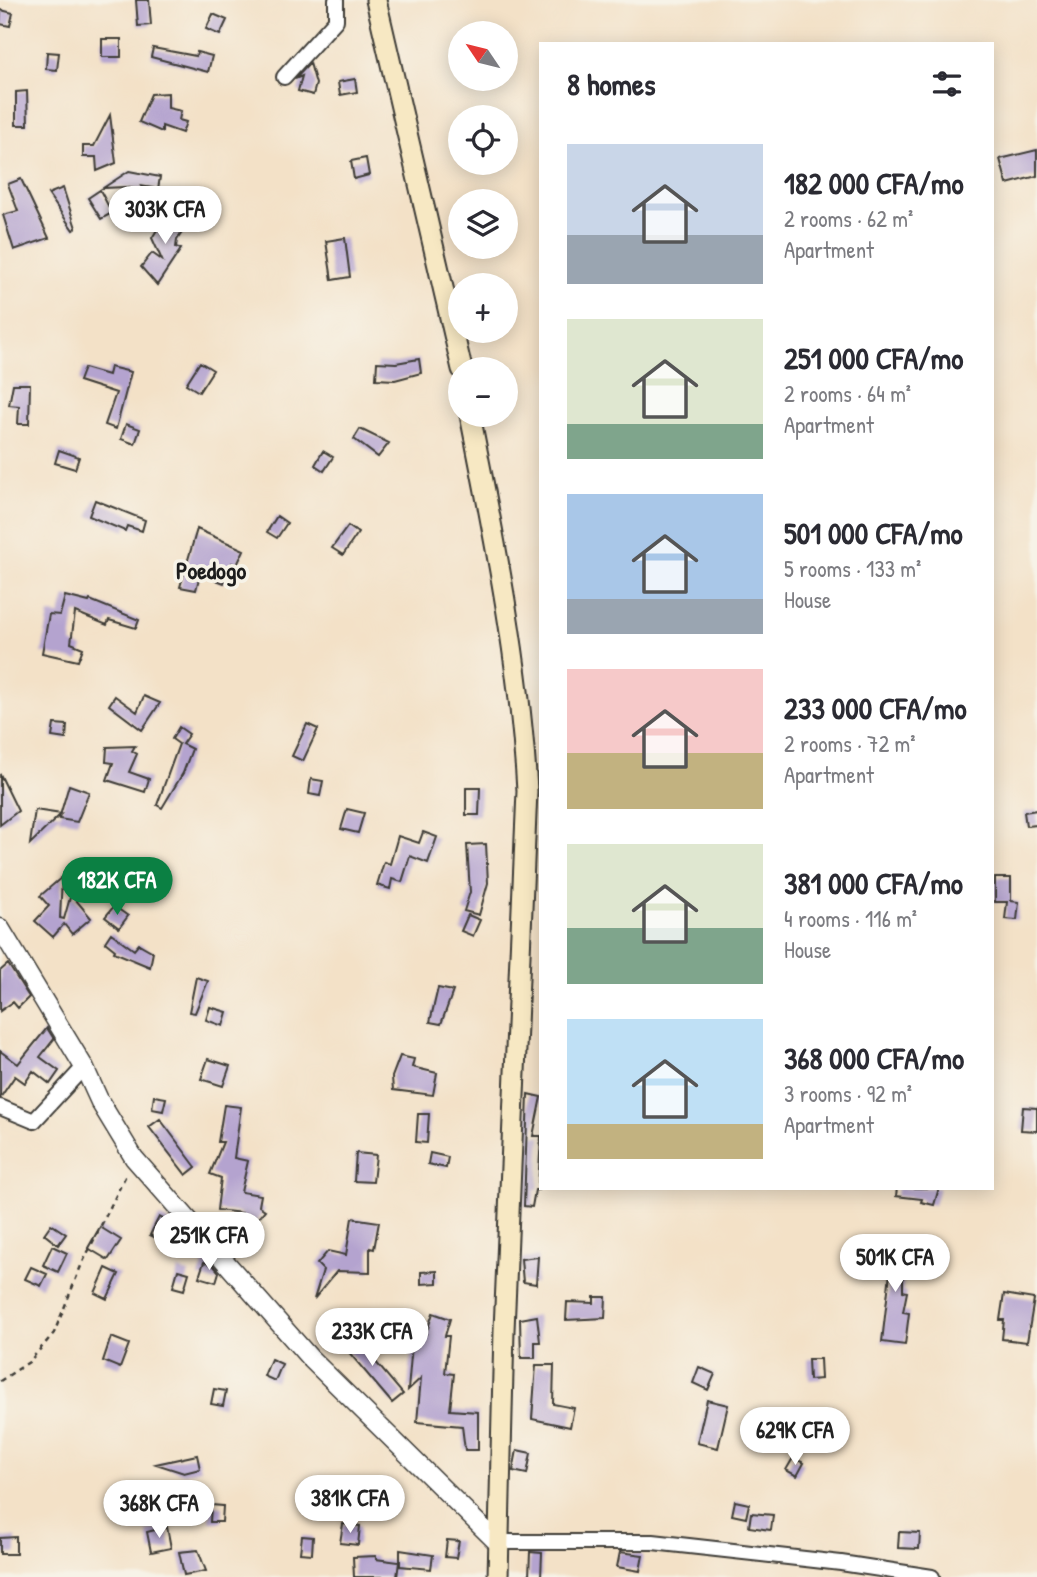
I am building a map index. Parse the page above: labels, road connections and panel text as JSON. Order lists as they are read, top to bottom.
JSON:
{
  "districts": ["Poedogo"],
  "north": "top left",
  "page": {
    "map_buttons": ["+", "−"],
    "heading": "8 homes",
    "list": [
      {
        "name": "182 000 CFA/mo",
        "note": "2 rooms · 62 m² · Apartment"
      },
      {
        "name": "251 000 CFA/mo",
        "note": "2 rooms · 64 m² · Apartment"
      },
      {
        "name": "501 000 CFA/mo",
        "note": "5 rooms · 133 m² · House"
      },
      {
        "name": "233 000 CFA/mo",
        "note": "2 rooms · 72 m² · Apartment"
      },
      {
        "name": "381 000 CFA/mo",
        "note": "4 rooms · 116 m² · House"
      },
      {
        "name": "368 000 CFA/mo",
        "note": "3 rooms · 92 m² · Apartment"
      }
    ],
    "price": [
      "303K CFA",
      "182K CFA",
      "251K CFA",
      "501K CFA",
      "233K CFA",
      "629K CFA",
      "381K CFA",
      "368K CFA"
    ]
  }
}
